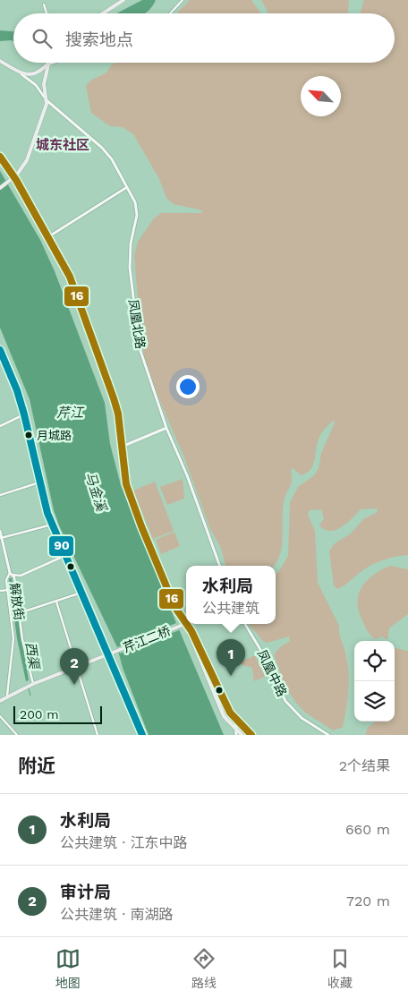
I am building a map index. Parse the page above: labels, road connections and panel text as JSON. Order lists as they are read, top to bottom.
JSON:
{
  "streets": {
    "main road": ["芹江二桥"],
    "street": ["凤凰北路", "解放街", "凤凰中路"]
  },
  "crossings": [
    ["解放街", "芹江二桥"]
  ],
  "districts": ["城东社区"],
  "water": ["芹江", "马金溪", "西渠"],
  "places": ["月城路"],
  "lines": ["transit line 16", "transit line 90"],
  "scale_bar": "200 m",
  "north": "top left",
  "page": {
    "search": "搜索地点",
    "popup": ["水利局", "公共建筑"],
    "pins": ["1", "2"],
    "scale": "200 m",
    "heading": ["附近", "2个结果"],
    "list": [
      {
        "mark": "1",
        "name": "水利局",
        "note": "公共建筑 · 江东中路",
        "value": "660 m"
      },
      {
        "mark": "2",
        "name": "审计局",
        "note": "公共建筑 · 南湖路",
        "value": "720 m"
      }
    ],
    "nav": ["地图", "路线", "收藏"]
  }
}
